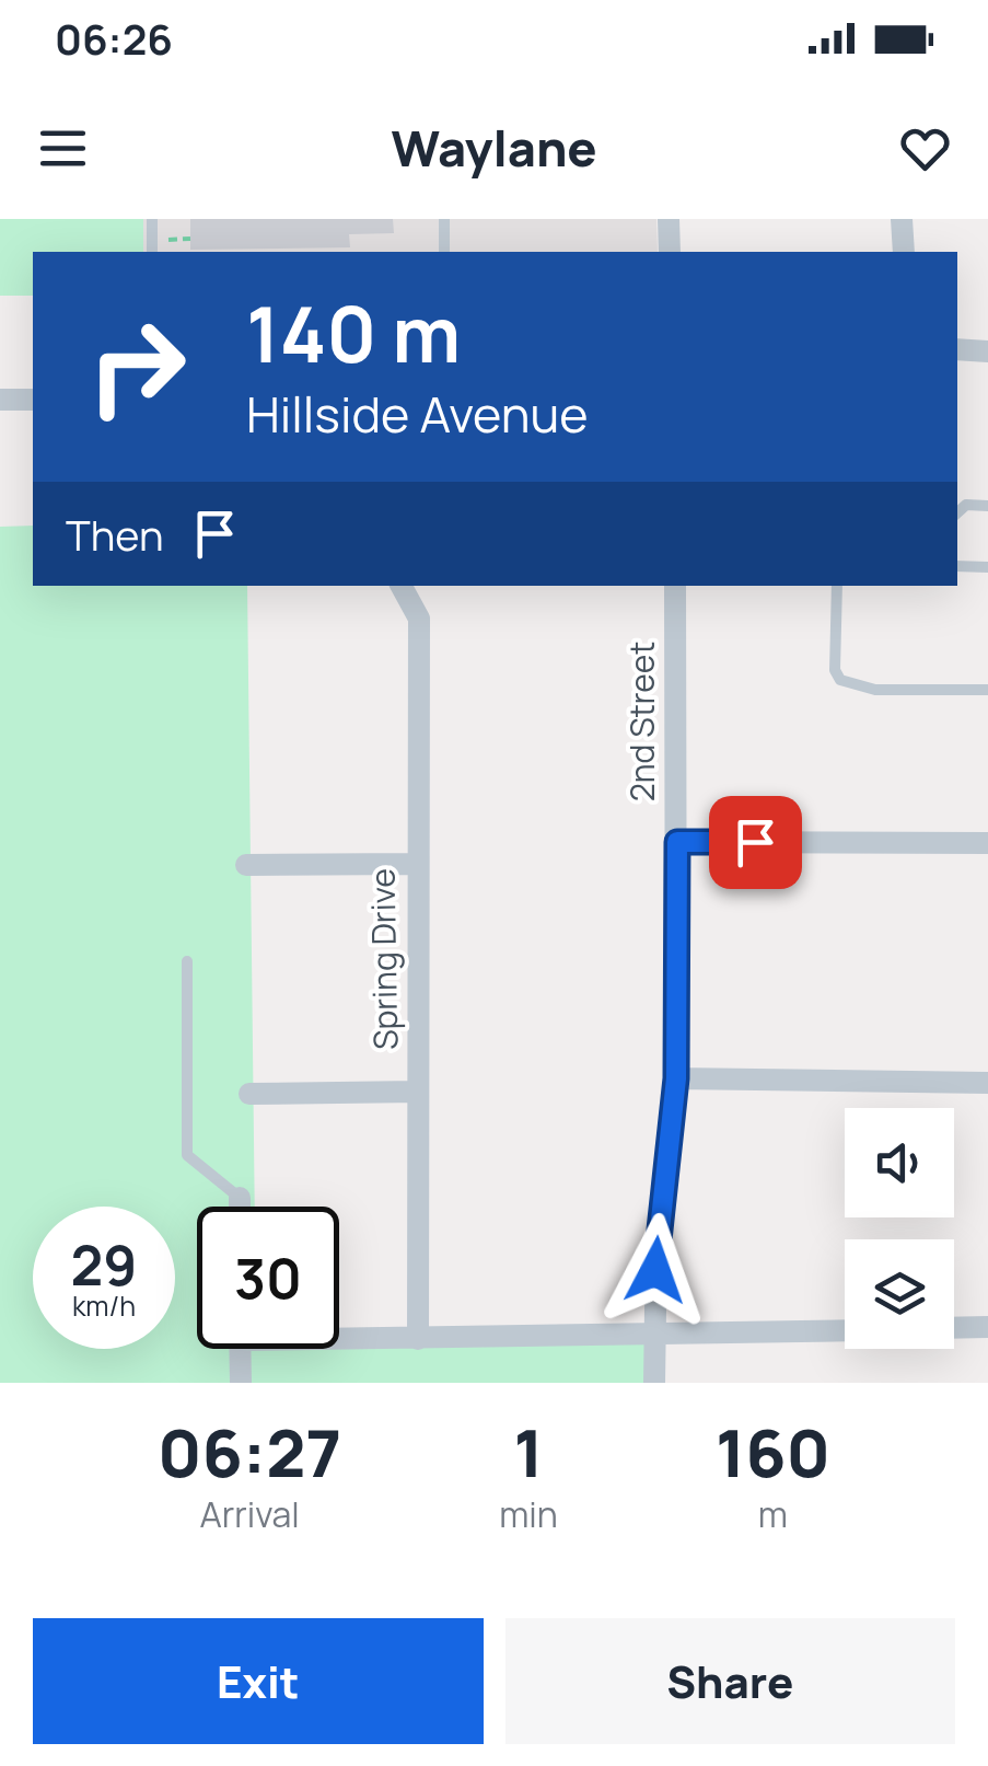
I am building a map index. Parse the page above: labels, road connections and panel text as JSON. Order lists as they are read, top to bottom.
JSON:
{
  "streets": {
    "street": ["2nd Street", "Spring Drive"]
  },
  "page": {
    "status": "06:26",
    "header": "Waylane",
    "turn": ["140 m", "Hillside Avenue"],
    "then": "Then",
    "speed": "29 km/h",
    "limit": "30",
    "eta": [
      "06:27",
      "Arrival",
      "1",
      "min",
      "160",
      "m"
    ],
    "buttons": ["Exit", "Share"]
  }
}
